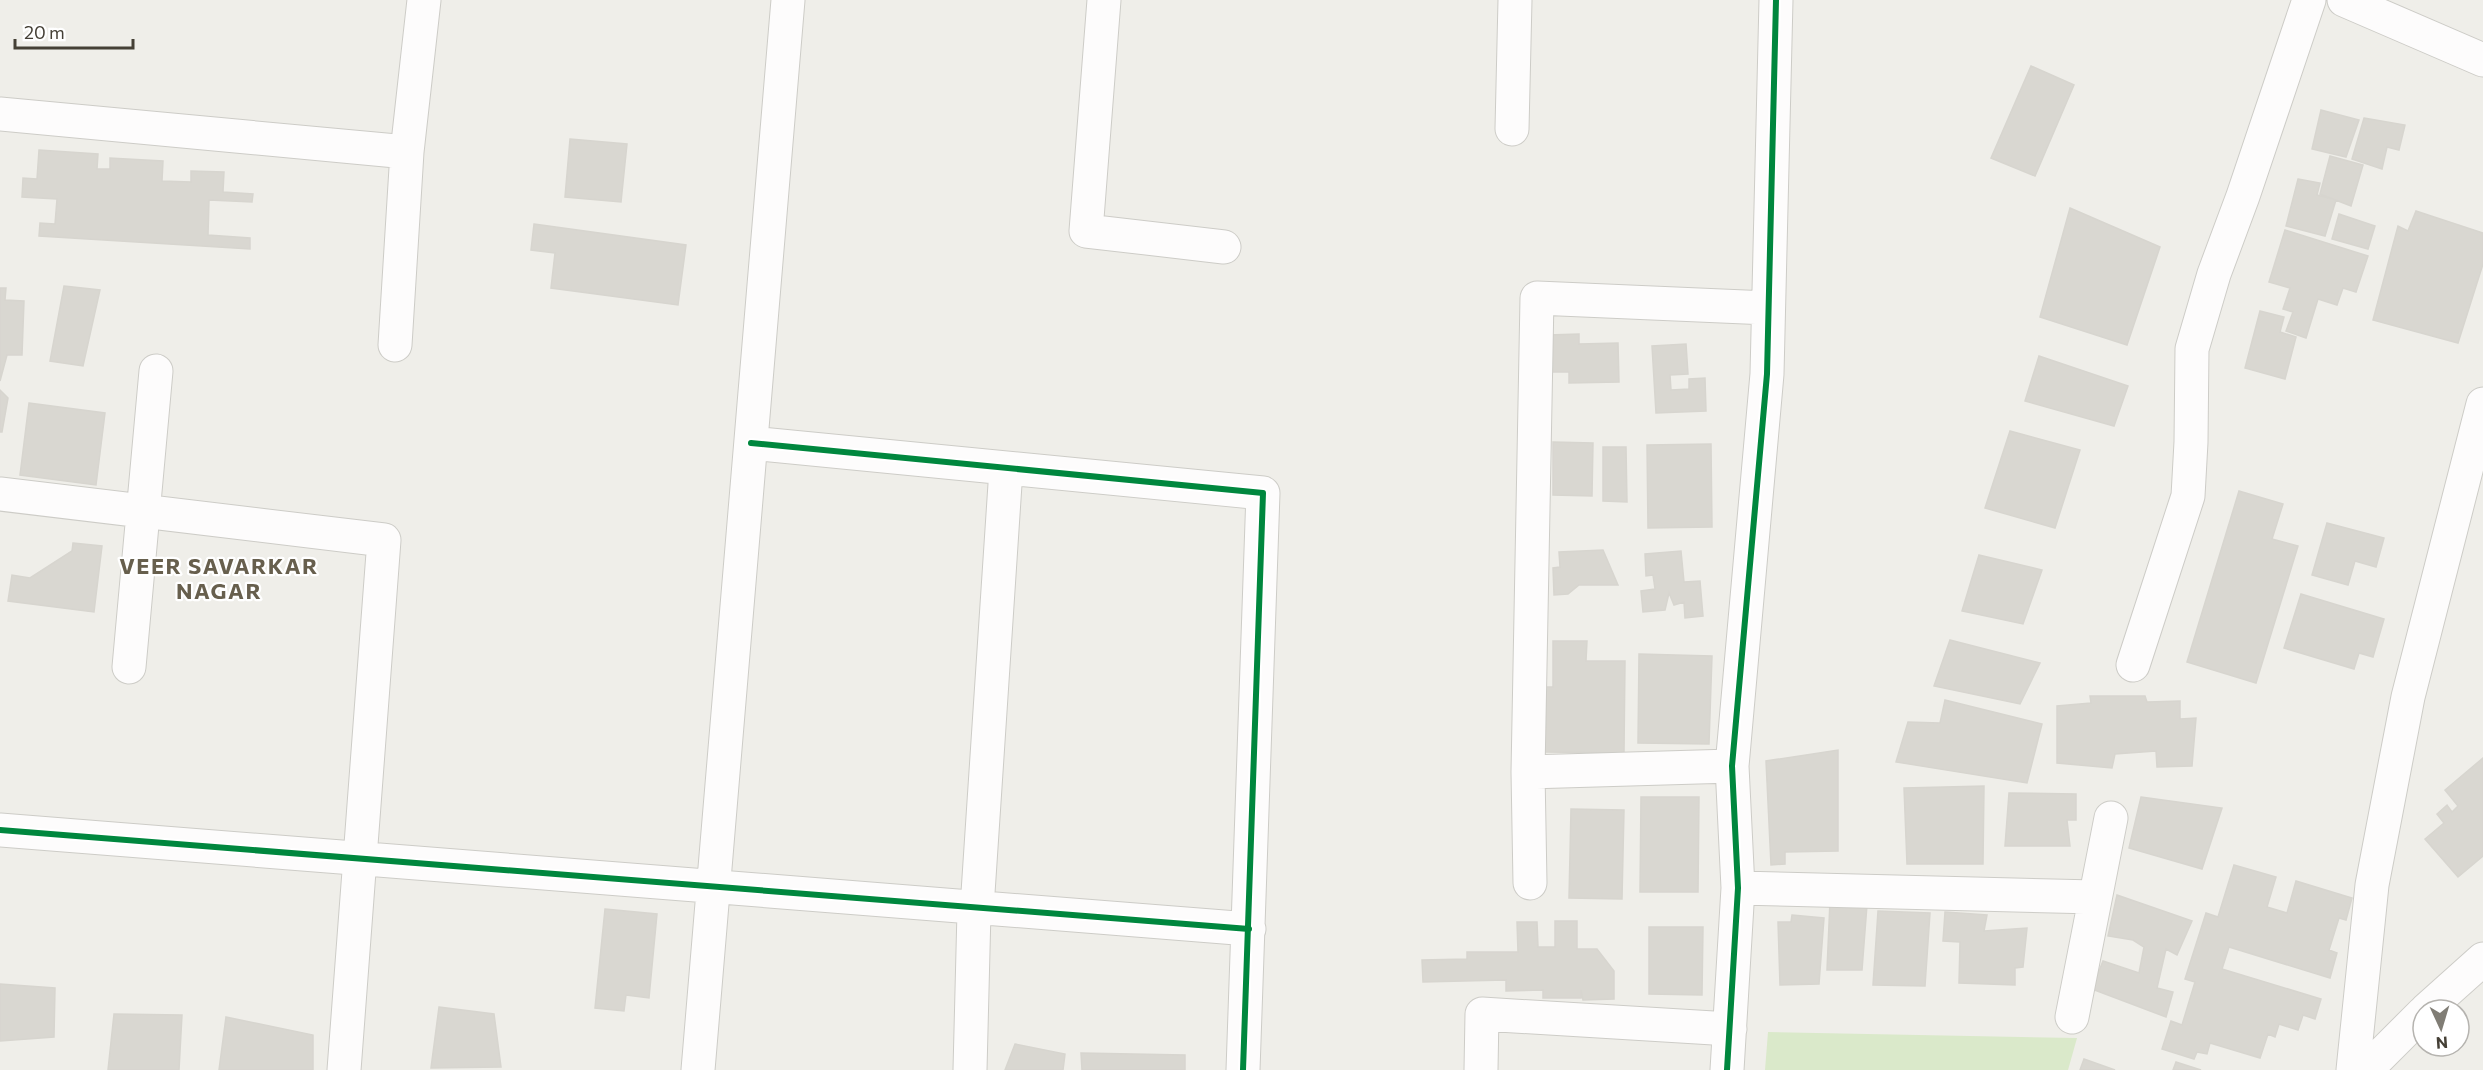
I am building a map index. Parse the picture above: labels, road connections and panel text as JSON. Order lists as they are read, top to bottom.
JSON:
{
  "districts": ["VEER SAVARKAR NAGAR"],
  "scale_bar": "20 m",
  "north": "bottom"
}
